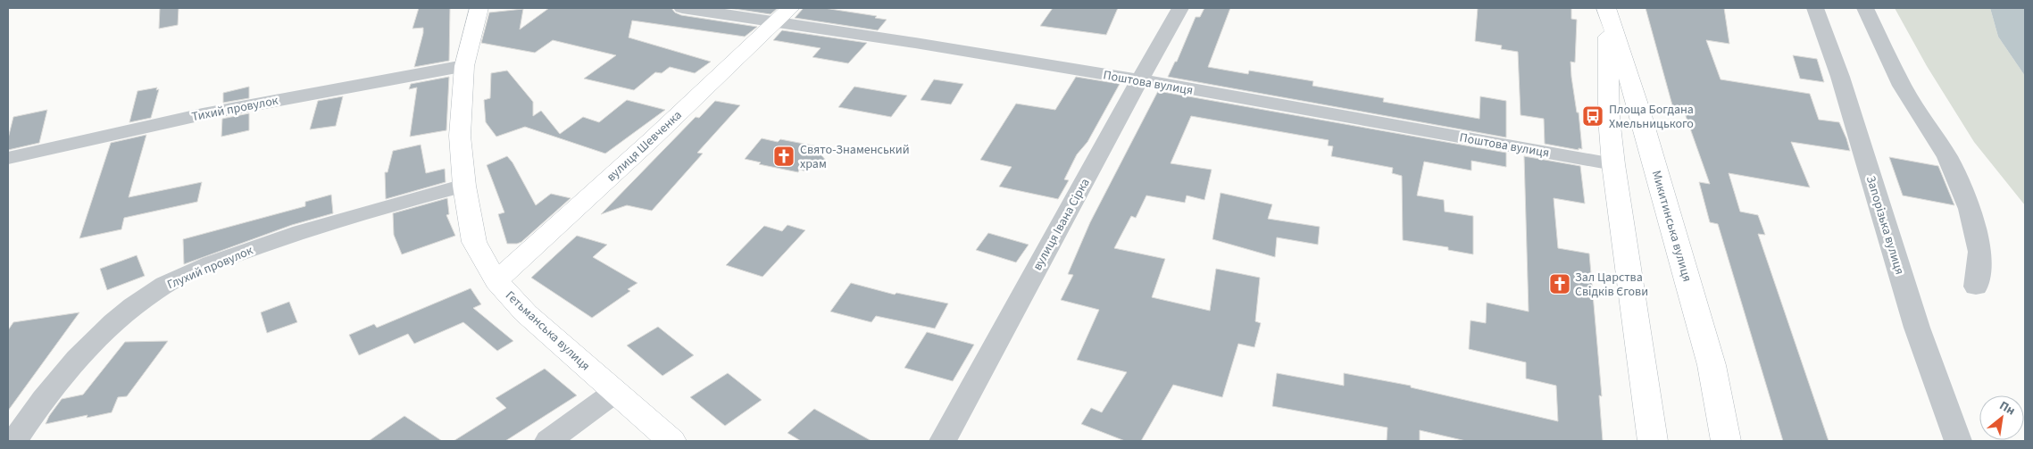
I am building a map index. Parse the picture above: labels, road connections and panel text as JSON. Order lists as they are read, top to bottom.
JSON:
{
  "streets": {
    "street": [
      "Поштова вулиця",
      "Тихий провулок",
      "вулиця Шевченка",
      "вулиця Івана Сірка",
      "Запорізька вулиця",
      "Микитинська вулиця",
      "Глухий провулок",
      "Гетьманська вулиця"
    ]
  },
  "crossings": [
    ["Поштова вулиця", "вулиця Шевченка"],
    ["Поштова вулиця", "вулиця Івана Сірка"],
    ["Поштова вулиця", "Микитинська вулиця"],
    ["Тихий провулок", "Гетьманська вулиця"],
    ["вулиця Шевченка", "Гетьманська вулиця"],
    ["Глухий провулок", "Гетьманська вулиця"]
  ],
  "places": {
    "bus stop": ["Площа Богдана Хмельницького"],
    "church": ["Свято-Знаменський храм", "Зал Царства Свідків Єгови"]
  },
  "north": "top right"
}
